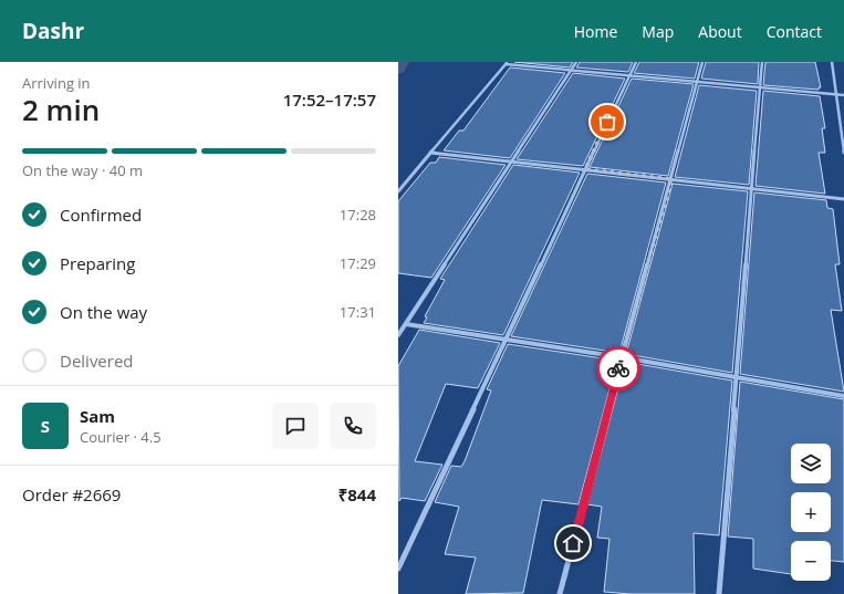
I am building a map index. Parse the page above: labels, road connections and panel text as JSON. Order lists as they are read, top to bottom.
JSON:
{
  "page": {
    "header": "Dashr",
    "nav": [
      "Home",
      "Map",
      "About",
      "Contact"
    ],
    "heading": ["2 min", "Arriving in", "17:52–17:57"],
    "panel": [
      "Sam",
      "Courier · 4.5",
      "Order #2669",
      "₹844"
    ],
    "bar": "On the way · 40 m",
    "list": [
      ["Confirmed", "17:28"],
      ["Preparing", "17:29"],
      ["On the way", "17:31"],
      "Delivered"
    ],
    "round": "S",
    "map_buttons": ["+", "−"]
  }
}
